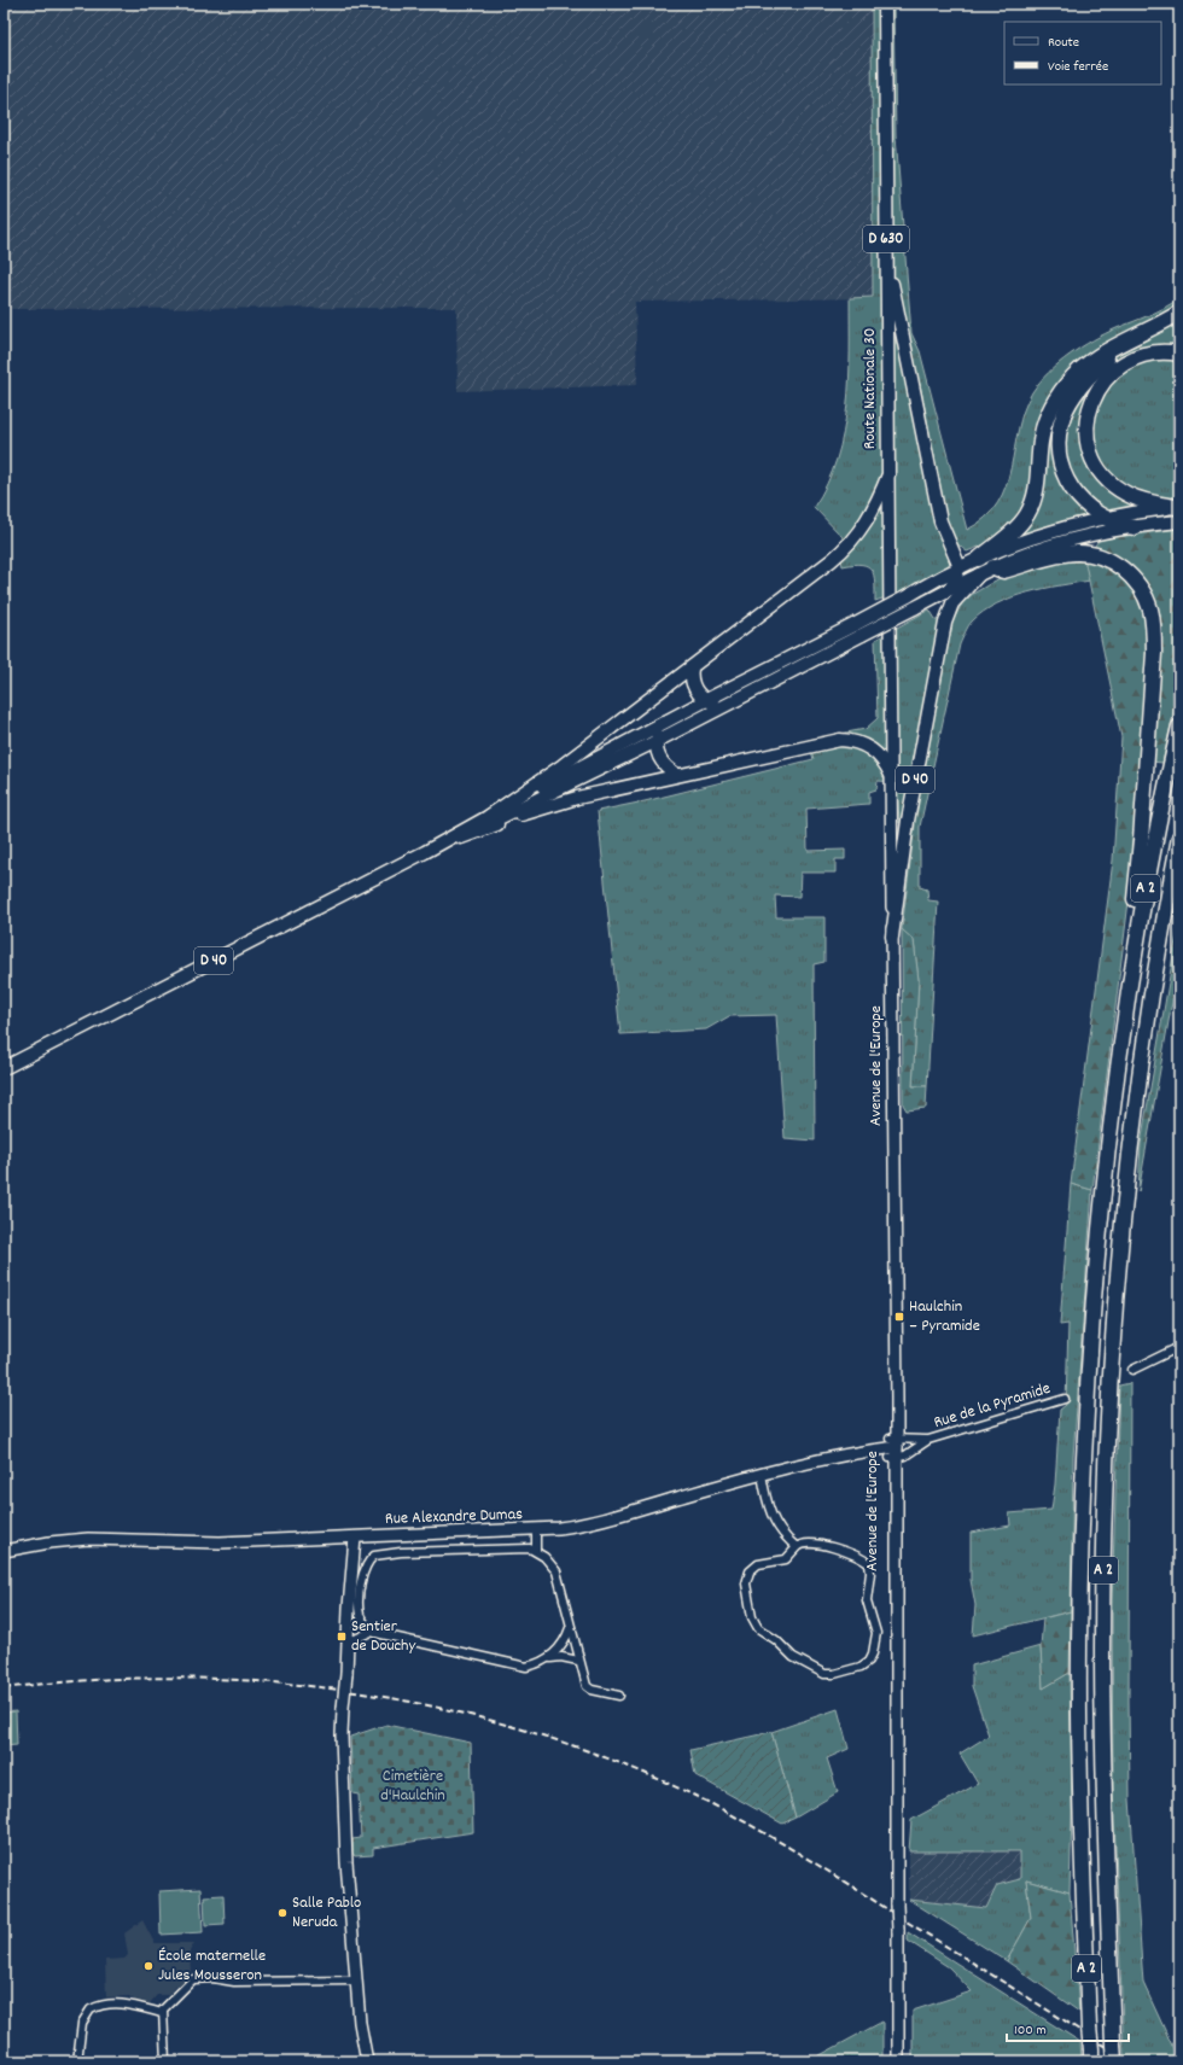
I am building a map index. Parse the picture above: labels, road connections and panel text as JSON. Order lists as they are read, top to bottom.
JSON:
{
  "streets": {
    "highway": ["A 2"],
    "main road": [
      "D 630",
      "Route Nationale 30",
      "D 40",
      "Avenue de l'Europe",
      "Rue Alexandre Dumas"
    ],
    "street": ["Rue de la Pyramide"]
  },
  "crossings": [
    ["Route Nationale 30", "D 40"],
    ["Route Nationale 30", "Avenue de l'Europe"],
    ["D 40", "Avenue de l'Europe"],
    ["Avenue de l'Europe", "Rue de la Pyramide"],
    ["Avenue de l'Europe", "Rue Alexandre Dumas"],
    ["Rue de la Pyramide", "Rue Alexandre Dumas"]
  ],
  "parks": ["Cimetière d'Haulchin"],
  "places": {
    "transit": ["Haulchin – Pyramide", "Sentier de Douchy"],
    "other": ["Salle Pablo Neruda", "École maternelle Jules Mousseron"]
  },
  "legend": ["Route", "Voie ferrée"],
  "scale_bar": "100 m"
}
